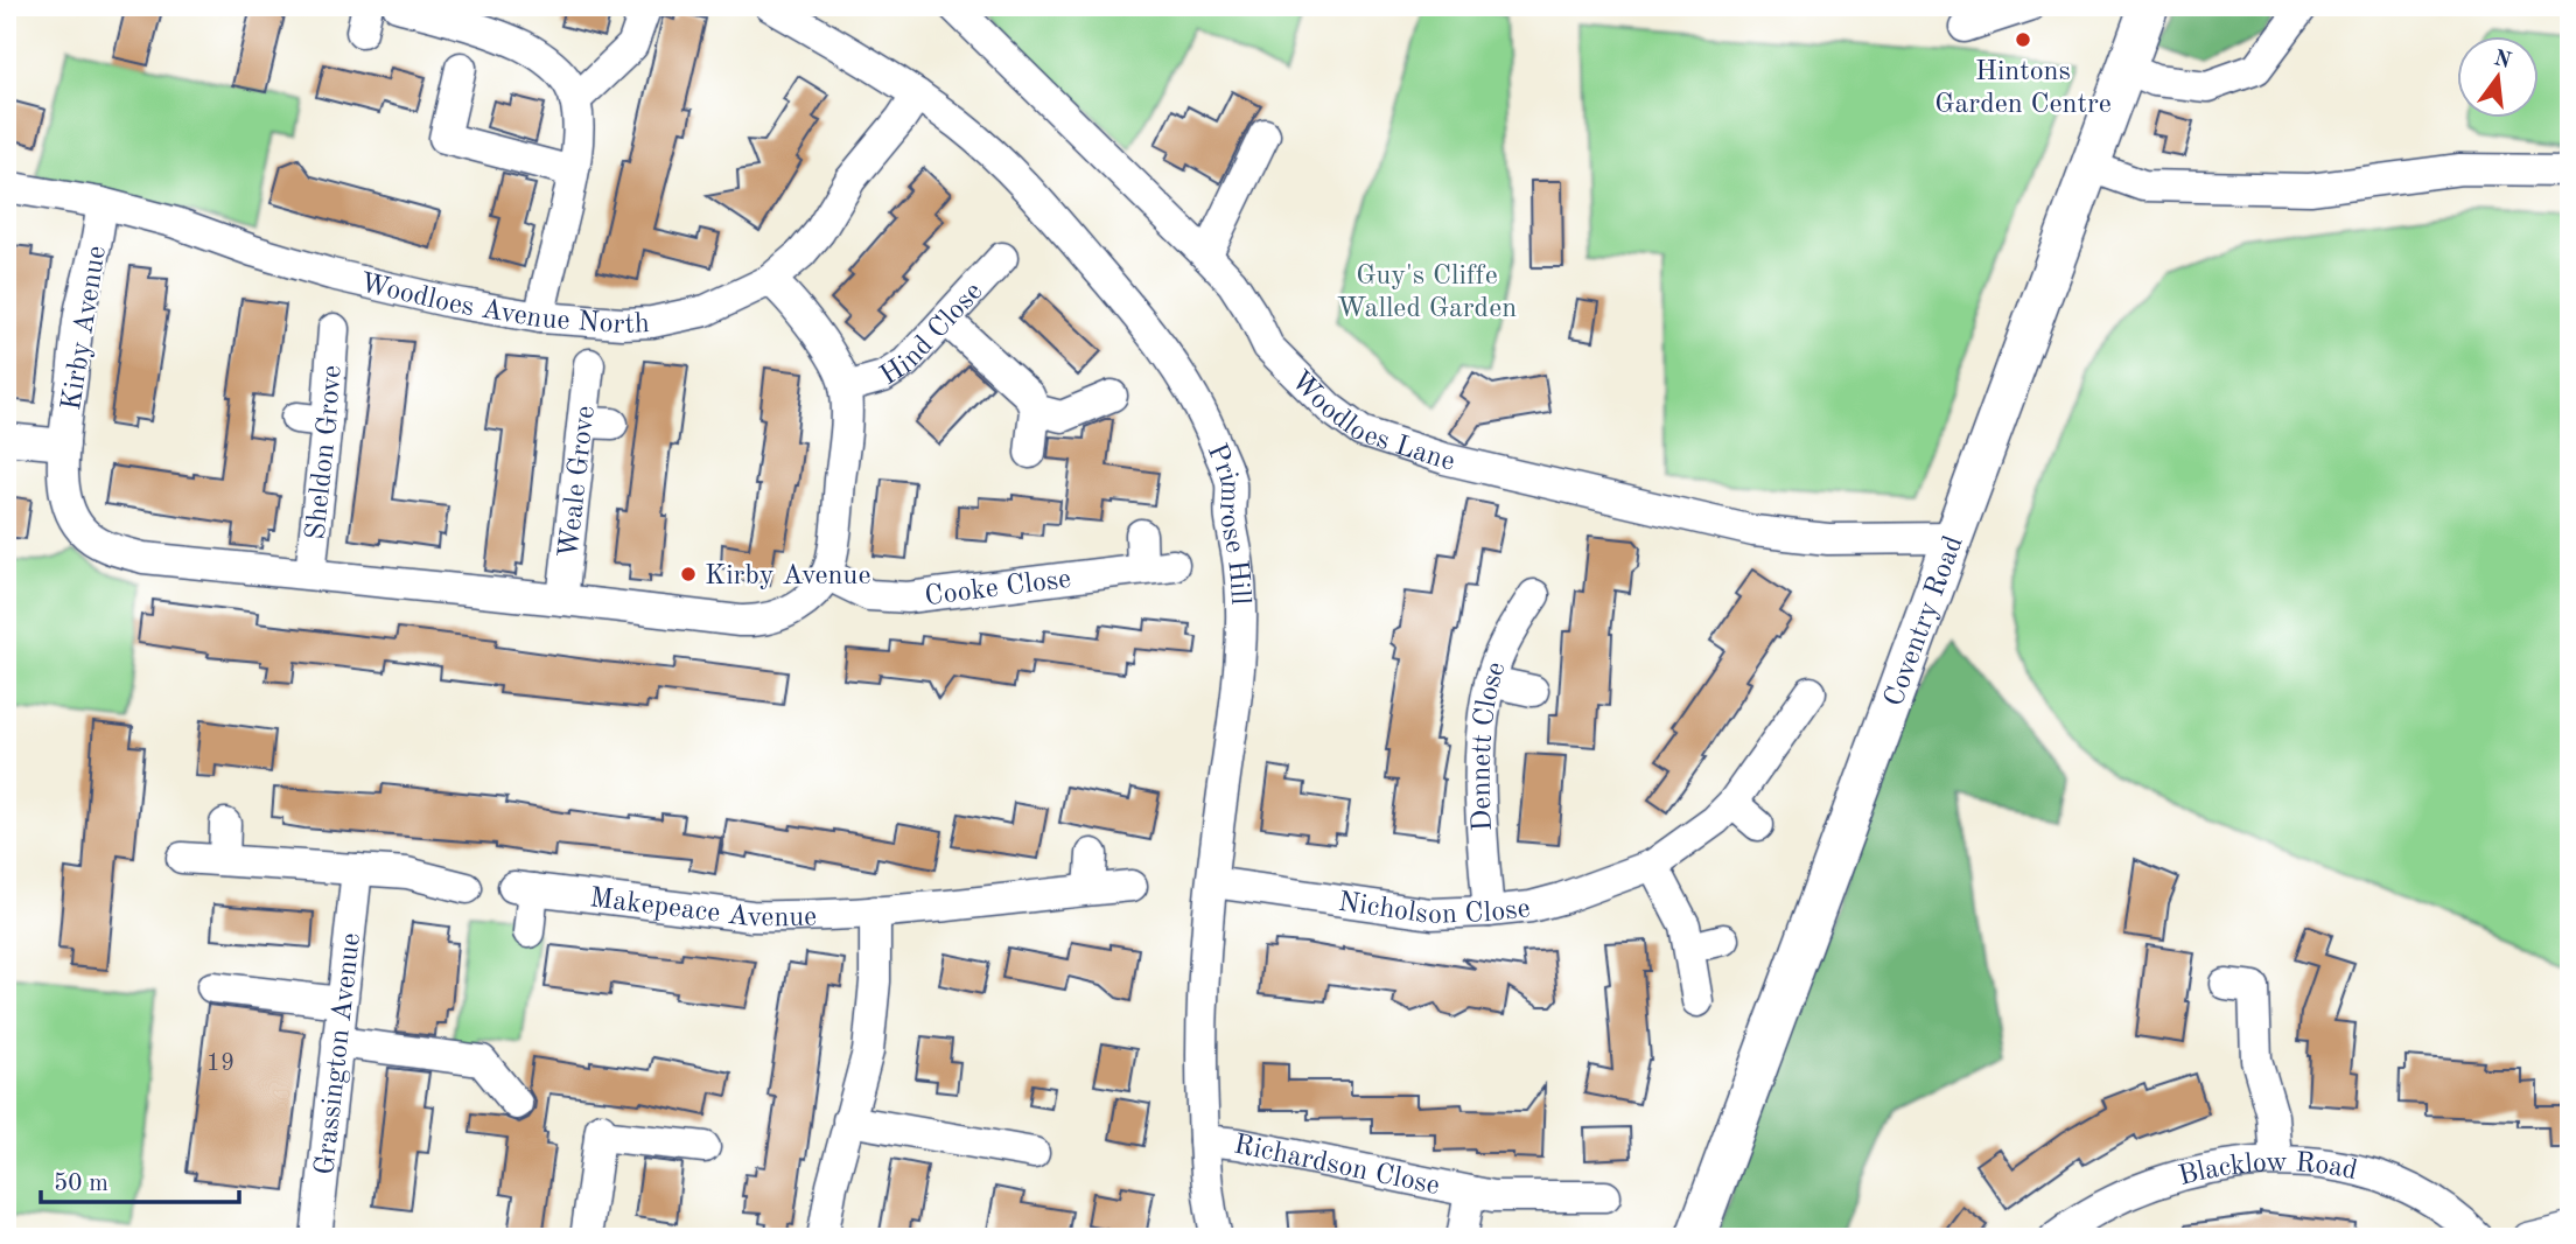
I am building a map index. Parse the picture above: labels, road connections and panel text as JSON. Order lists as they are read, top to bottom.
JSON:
{
  "streets": {
    "main road": ["Coventry Road"],
    "street": [
      "Woodloes Avenue North",
      "Kirby Avenue",
      "Hind Close",
      "Woodloes Lane",
      "Sheldon Grove",
      "Weale Grove",
      "Primrose Hill",
      "Cooke Close",
      "Dennett Close",
      "Nicholson Close",
      "Makepeace Avenue",
      "Grassington Avenue",
      "Richardson Close",
      "Blacklow Road"
    ]
  },
  "crossings": [
    ["Woodloes Avenue North", "Kirby Avenue"],
    ["Woodloes Avenue North", "Primrose Hill"],
    ["Kirby Avenue", "Hind Close"],
    ["Kirby Avenue", "Sheldon Grove"],
    ["Kirby Avenue", "Weale Grove"],
    ["Kirby Avenue", "Cooke Close"],
    ["Woodloes Lane", "Coventry Road"],
    ["Primrose Hill", "Nicholson Close"],
    ["Primrose Hill", "Richardson Close"],
    ["Dennett Close", "Nicholson Close"]
  ],
  "parks": ["Guy's Cliffe Walled Garden"],
  "places": ["Hintons Garden Centre", "Kirby Avenue"],
  "house_numbers": ["19"],
  "scale_bar": "50 m",
  "north": "top"
}
